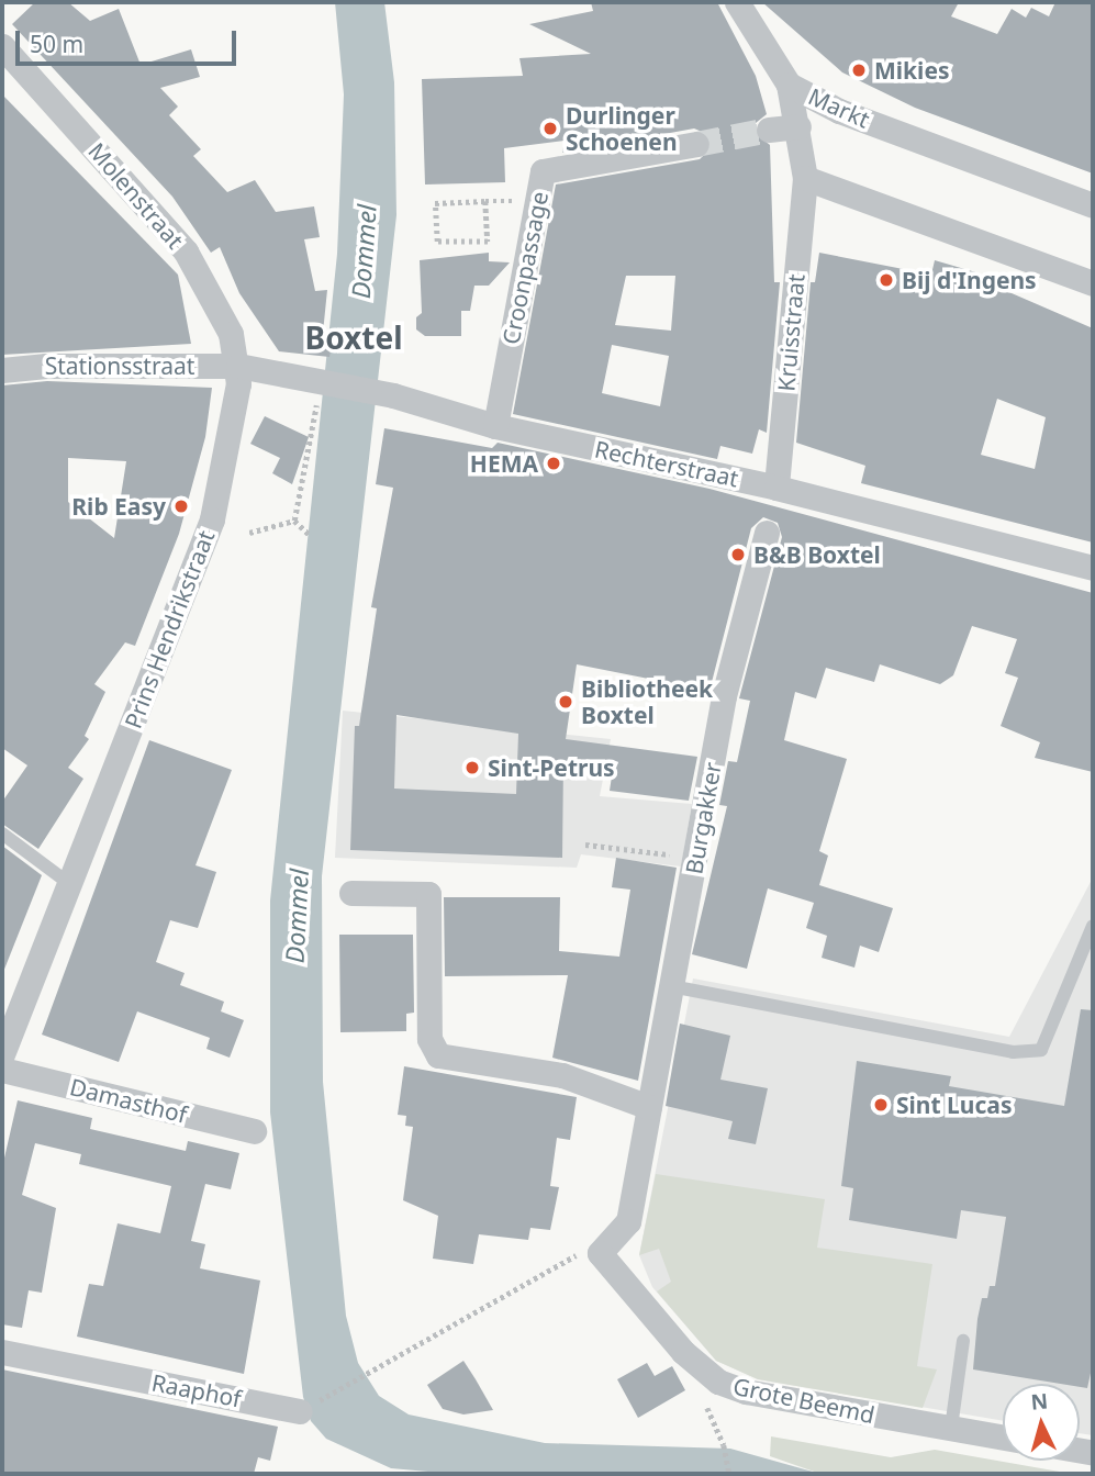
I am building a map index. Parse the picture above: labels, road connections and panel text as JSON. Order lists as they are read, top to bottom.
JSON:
{
  "streets": {
    "street": [
      "Markt",
      "Molenstraat",
      "Croonpassage",
      "Kruisstraat",
      "Stationsstraat",
      "Rechterstraat",
      "Prins Hendrikstraat",
      "Burgakker",
      "Damasthof",
      "Raaphof",
      "Grote Beemd"
    ]
  },
  "crossings": [
    ["Markt", "Kruisstraat"],
    ["Molenstraat", "Stationsstraat"],
    ["Molenstraat", "Rechterstraat"],
    ["Molenstraat", "Prins Hendrikstraat"],
    ["Croonpassage", "Rechterstraat"],
    ["Kruisstraat", "Rechterstraat"],
    ["Stationsstraat", "Rechterstraat"],
    ["Stationsstraat", "Prins Hendrikstraat"],
    ["Rechterstraat", "Prins Hendrikstraat"],
    ["Burgakker", "Grote Beemd"]
  ],
  "districts": ["Boxtel"],
  "water": ["Dommel"],
  "places": [
    "Mikies",
    "Durlinger Schoenen",
    "Bij d'Ingens",
    "HEMA",
    "Rib Easy",
    "B&B Boxtel",
    "Bibliotheek Boxtel",
    "Sint-Petrus",
    "Sint Lucas"
  ],
  "scale_bar": "50 m",
  "north": "top"
}
